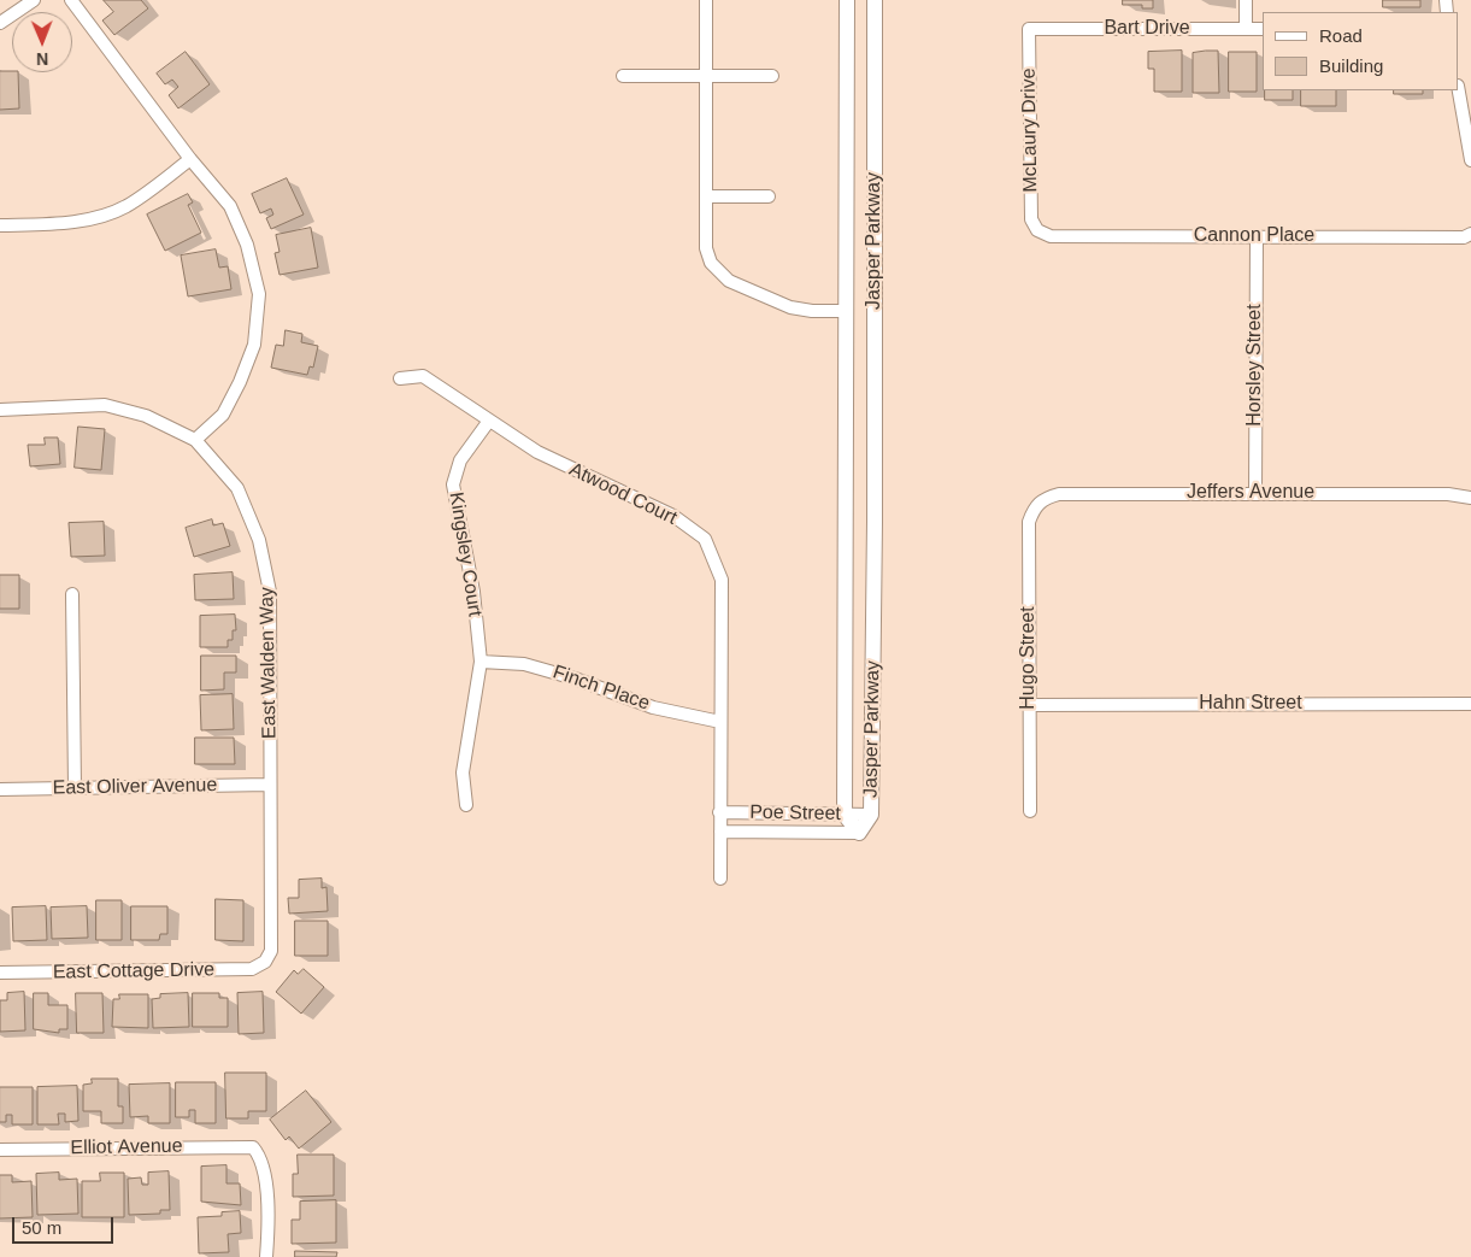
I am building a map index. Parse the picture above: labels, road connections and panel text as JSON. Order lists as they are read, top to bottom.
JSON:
{
  "streets": {
    "street": [
      "Bart Drive",
      "McLaury Drive",
      "Cannon Place",
      "Jasper Parkway",
      "Horsley Street",
      "Jeffers Avenue",
      "Atwood Court",
      "Kingsley Court",
      "Hugo Street",
      "East Walden Way",
      "Finch Place",
      "Hahn Street",
      "East Oliver Avenue",
      "Poe Street",
      "East Cottage Drive",
      "Elliot Avenue"
    ]
  },
  "crossings": [
    ["Bart Drive", "McLaury Drive"],
    ["McLaury Drive", "Cannon Place"],
    ["Cannon Place", "Horsley Street"],
    ["Jasper Parkway", "Poe Street"],
    ["Horsley Street", "Jeffers Avenue"],
    ["Jeffers Avenue", "Hugo Street"],
    ["Atwood Court", "Kingsley Court"],
    ["Atwood Court", "Finch Place"],
    ["Atwood Court", "Poe Street"],
    ["Kingsley Court", "Finch Place"],
    ["Hugo Street", "Hahn Street"],
    ["East Walden Way", "East Oliver Avenue"],
    ["East Walden Way", "East Cottage Drive"]
  ],
  "legend": ["Road", "Building"],
  "scale_bar": "50 m",
  "north": "bottom"
}
